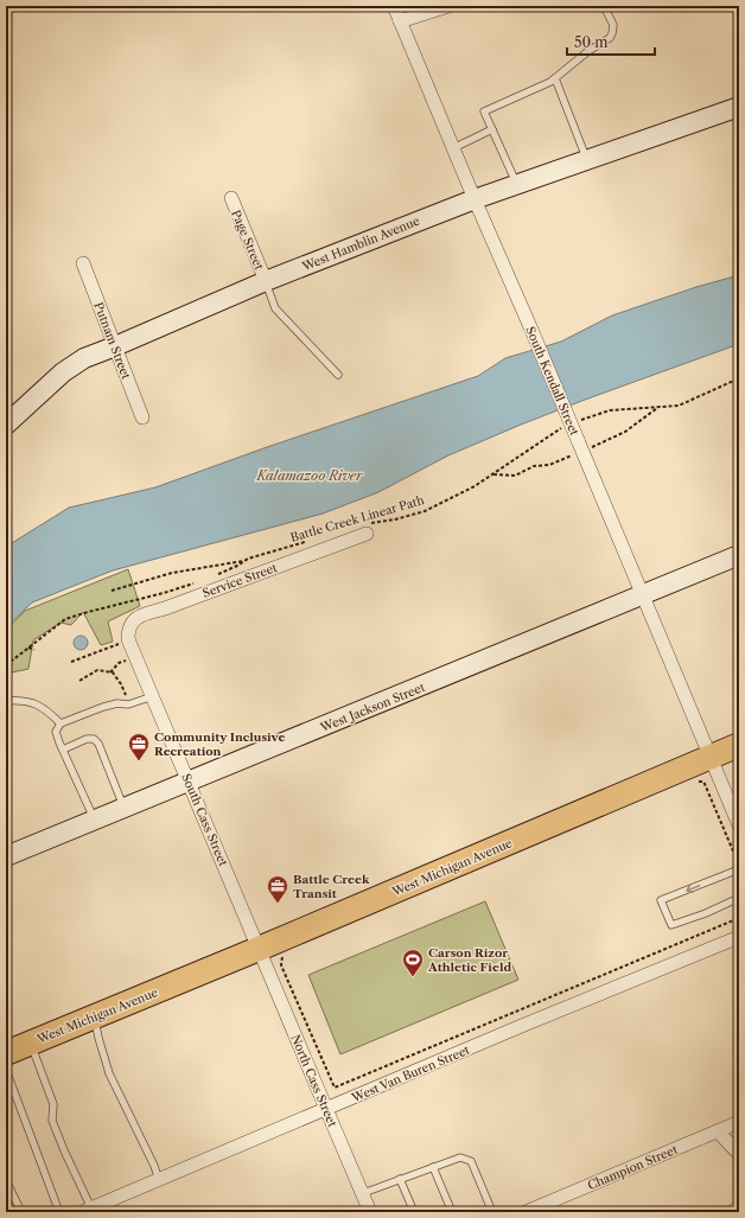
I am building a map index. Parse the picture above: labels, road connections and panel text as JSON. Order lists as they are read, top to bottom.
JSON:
{
  "streets": {
    "highway": ["West Michigan Avenue"],
    "street": [
      "Page Street",
      "West Hamblin Avenue",
      "Putnam Street",
      "South Kendall Street",
      "Service Street",
      "West Jackson Street",
      "South Cass Street",
      "West Van Buren Street",
      "North Cass Street",
      "Champion Street"
    ],
    "path": ["Battle Creek Linear Path"]
  },
  "crossings": [
    ["Page Street", "West Hamblin Avenue"],
    ["West Hamblin Avenue", "Putnam Street"],
    ["West Hamblin Avenue", "South Kendall Street"],
    ["South Kendall Street", "West Jackson Street"],
    ["South Kendall Street", "West Michigan Avenue"],
    ["Battle Creek Linear Path", "Service Street"],
    ["Service Street", "South Cass Street"],
    ["West Jackson Street", "South Cass Street"],
    ["South Cass Street", "West Michigan Avenue"],
    ["South Cass Street", "North Cass Street"],
    ["West Michigan Avenue", "North Cass Street"],
    ["West Van Buren Street", "North Cass Street"]
  ],
  "water": ["Kalamazoo River"],
  "places": {
    "office": ["Community Inclusive Recreation", "Battle Creek Transit"],
    "sports": ["Carson Rizor Athletic Field"]
  },
  "scale_bar": "50 m"
}
